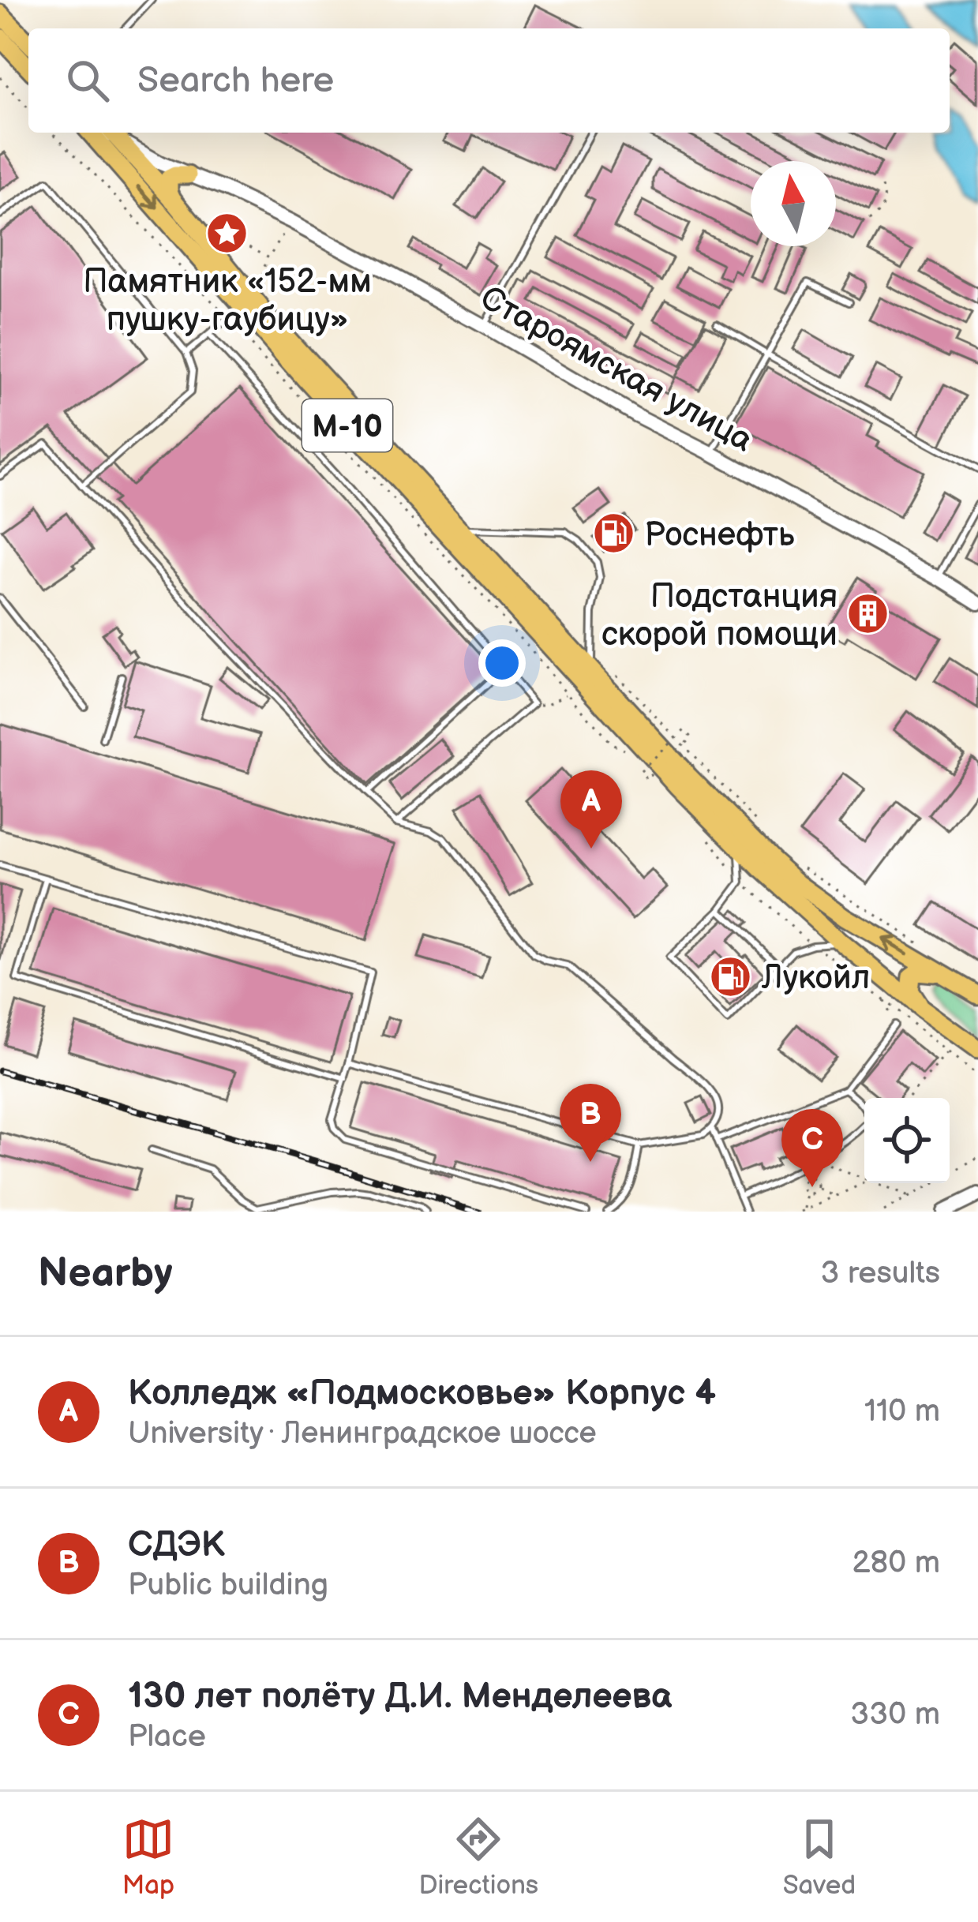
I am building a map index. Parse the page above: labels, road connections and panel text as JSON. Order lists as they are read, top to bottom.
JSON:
{
  "streets": {
    "highway": ["М-10"],
    "street": ["Староямская улица"]
  },
  "places": {
    "place": ["Памятник «152-мм пушку-гаубицу»"],
    "fuel station": ["Роснефть", "Лукойл"],
    "building": ["Подстанция скорой помощи"]
  },
  "north": "top",
  "page": {
    "search": "Search here",
    "pins": ["A", "B", "C"],
    "heading": ["Nearby", "3 results"],
    "list": [
      {
        "mark": "A",
        "name": "Колледж «Подмосковье» Корпус 4",
        "note": "University · Ленинградское шоссе",
        "value": "110 m"
      },
      {
        "mark": "B",
        "name": "СДЭК",
        "note": "Public building",
        "value": "280 m"
      },
      {
        "mark": "C",
        "name": "130 лет полёту Д.И. Менделеева",
        "note": "Place",
        "value": "330 m"
      }
    ],
    "nav": ["Map", "Directions", "Saved"]
  }
}
